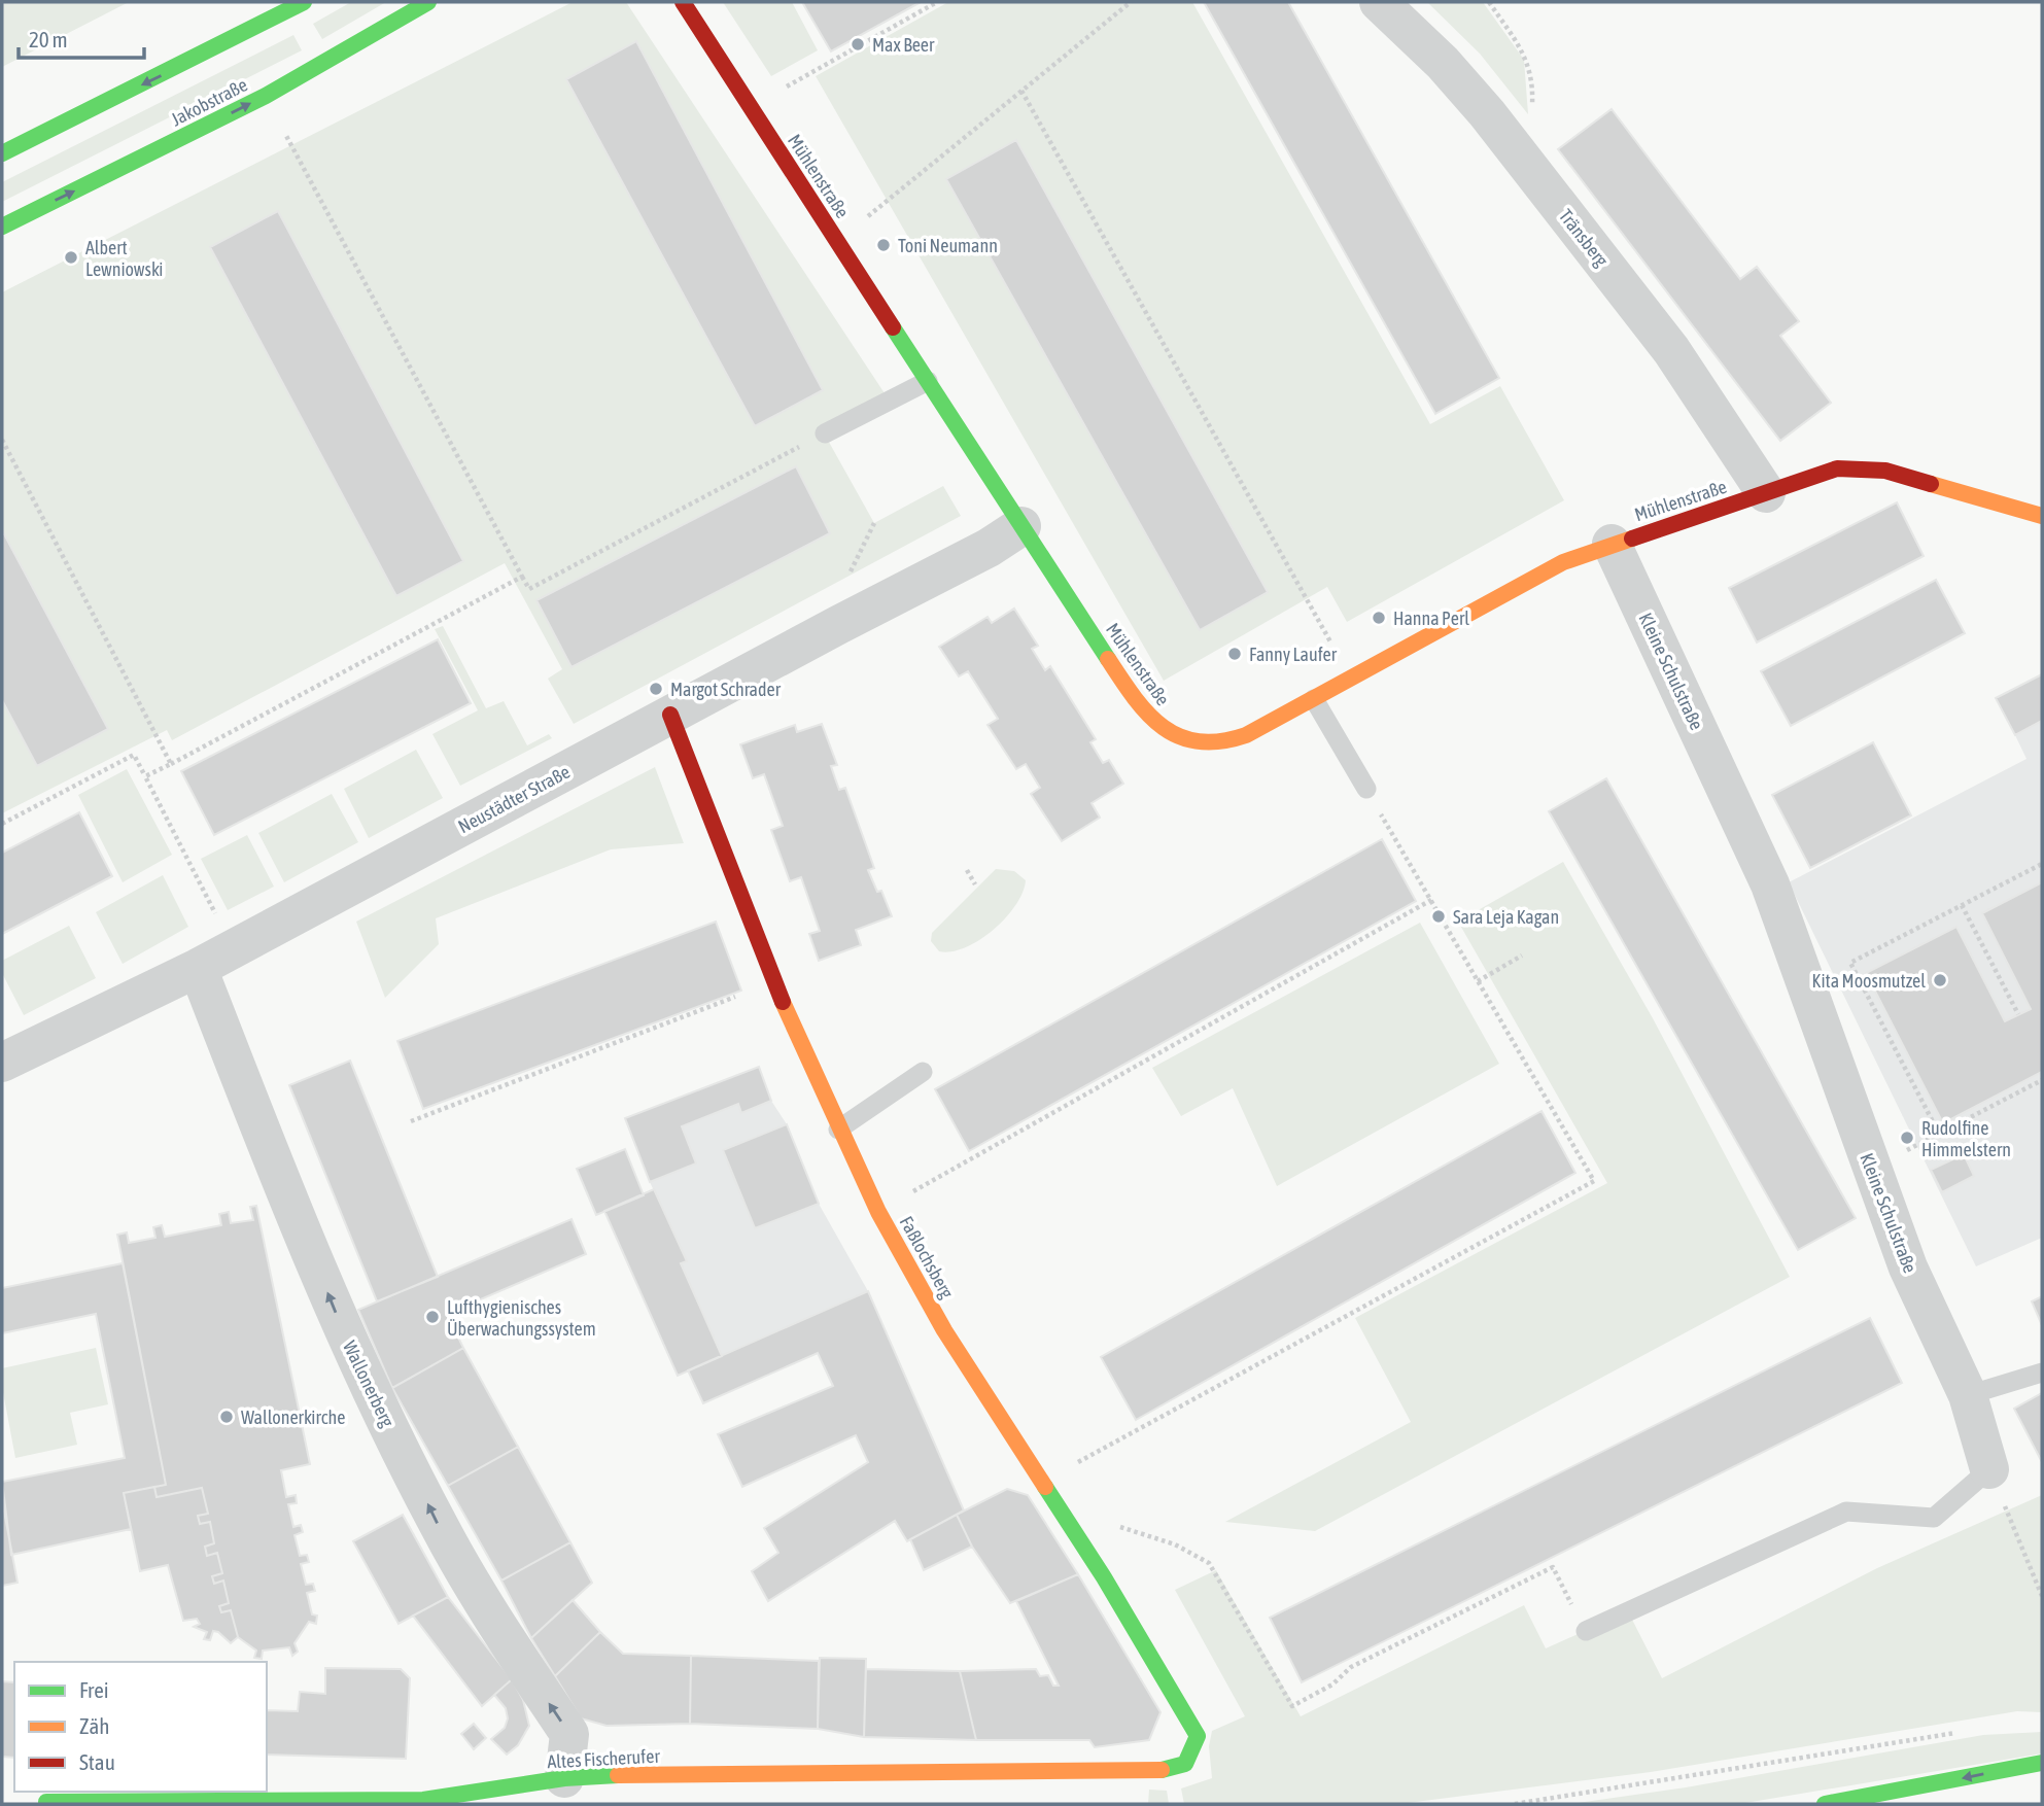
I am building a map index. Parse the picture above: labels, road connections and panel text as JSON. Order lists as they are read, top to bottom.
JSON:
{
  "streets": {
    "street": [
      "Jakobstraße",
      "Mühlenstraße",
      "Tränsberg",
      "Kleine Schulstraße",
      "Neustädter Straße",
      "Faßlochsberg",
      "Wallonerberg",
      "Altes Fischerufer"
    ]
  },
  "crossings": [
    ["Mühlenstraße", "Tränsberg"],
    ["Mühlenstraße", "Kleine Schulstraße"],
    ["Mühlenstraße", "Neustädter Straße"],
    ["Neustädter Straße", "Faßlochsberg"],
    ["Neustädter Straße", "Wallonerberg"],
    ["Faßlochsberg", "Altes Fischerufer"],
    ["Wallonerberg", "Altes Fischerufer"]
  ],
  "one_way": ["Wallonerberg"],
  "places": [
    "Max Beer",
    "Toni Neumann",
    "Albert Lewniowski",
    "Hanna Perl",
    "Fanny Laufer",
    "Margot Schrader",
    "Sara Leja Kagan",
    "Kita Moosmutzel",
    "Rudolfine Himmelstern",
    "Lufthygienisches Überwachungssystem",
    "Wallonerkirche"
  ],
  "legend": ["Frei", "Zäh", "Stau"],
  "scale_bar": "20 m"
}
